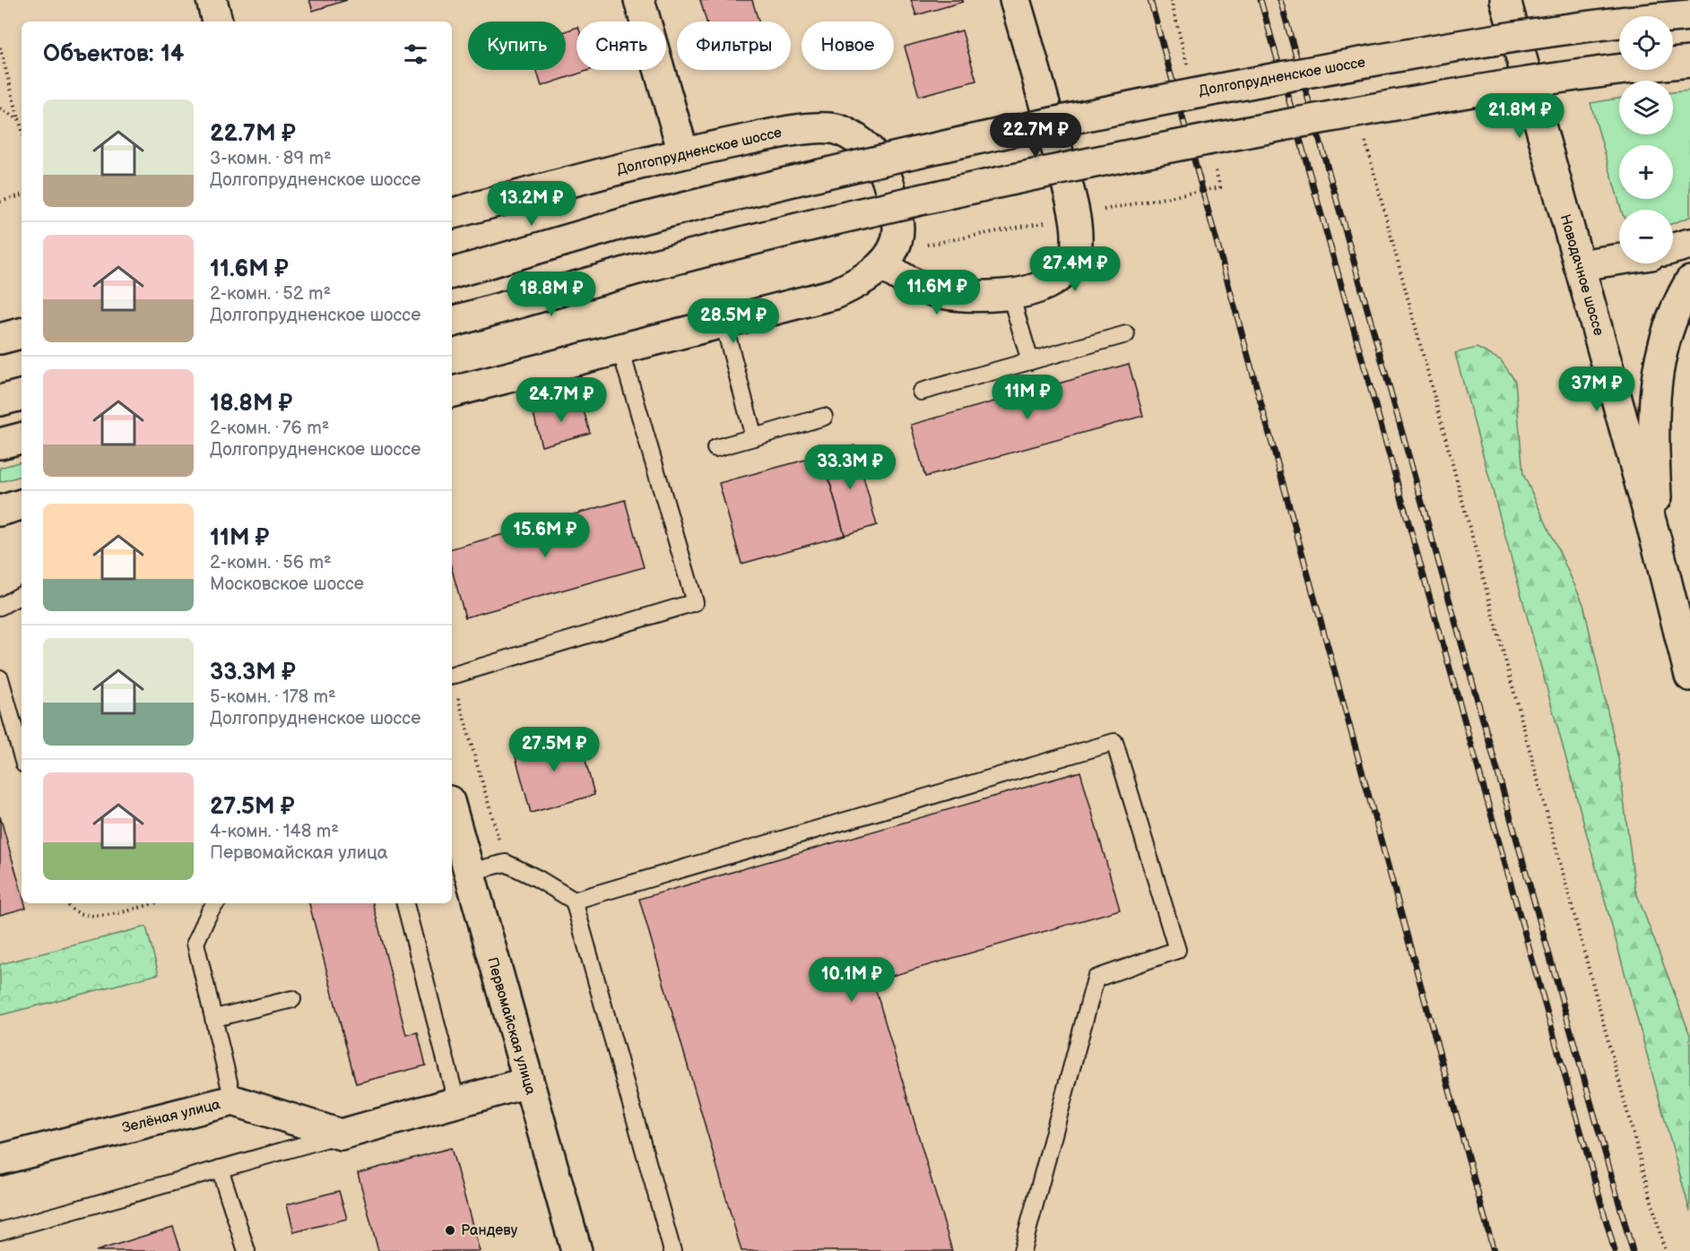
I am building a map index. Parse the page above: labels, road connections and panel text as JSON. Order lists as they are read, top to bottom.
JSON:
{
  "streets": {
    "main road": [
      "Долгопрудненское шоссе",
      "Новодачное шоссе",
      "Первомайская улица",
      "Зелёная улица"
    ]
  },
  "places": ["Рандеву"],
  "page": {
    "map_buttons": ["+", "−"],
    "chip": [
      "Купить",
      "Снять",
      "Фильтры",
      "Новое"
    ],
    "heading": "Объектов: 14",
    "list": [
      {
        "name": "22.7M ₽",
        "note": "3-комн. · 89 m² · Долгопрудненское шоссе"
      },
      {
        "name": "11.6M ₽",
        "note": "2-комн. · 52 m² · Долгопрудненское шоссе"
      },
      {
        "name": "18.8M ₽",
        "note": "2-комн. · 76 m² · Долгопрудненское шоссе"
      },
      {
        "name": "11M ₽",
        "note": "2-комн. · 56 m² · Московское шоссе"
      },
      {
        "name": "33.3M ₽",
        "note": "5-комн. · 178 m² · Долгопрудненское шоссе"
      },
      {
        "name": "27.5M ₽",
        "note": "4-комн. · 148 m² · Первомайская улица"
      }
    ],
    "price": [
      "21.8M ₽",
      "22.7M ₽",
      "13.2M ₽",
      "27.4M ₽",
      "11.6M ₽",
      "18.8M ₽",
      "28.5M ₽",
      "37M ₽",
      "11M ₽",
      "24.7M ₽",
      "33.3M ₽",
      "15.6M ₽",
      "27.5M ₽",
      "10.1M ₽"
    ]
  }
}
